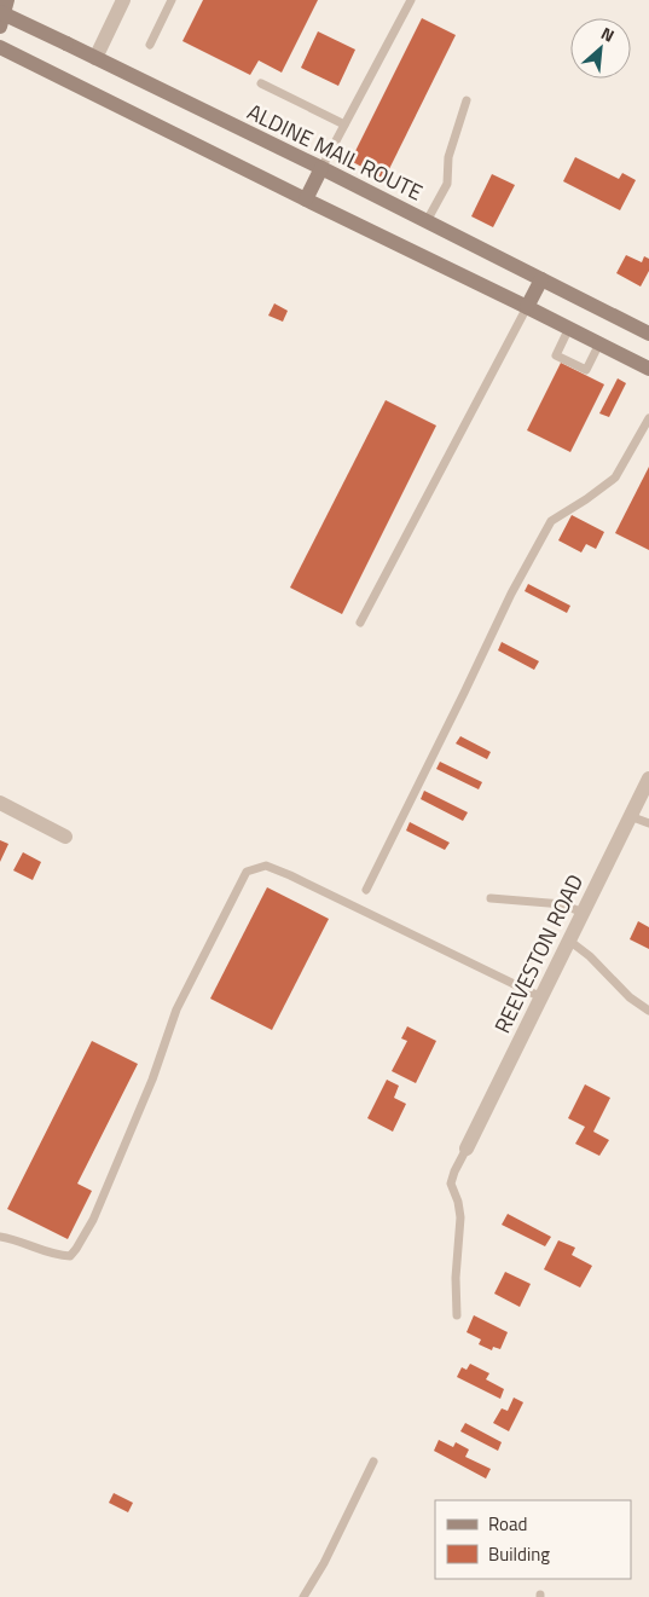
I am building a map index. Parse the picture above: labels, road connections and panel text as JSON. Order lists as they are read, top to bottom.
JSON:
{
  "streets": {
    "main road": ["ALDINE MAIL ROUTE"],
    "street": ["REEVESTON ROAD"]
  },
  "legend": ["Road", "Building"],
  "north": "top right"
}
